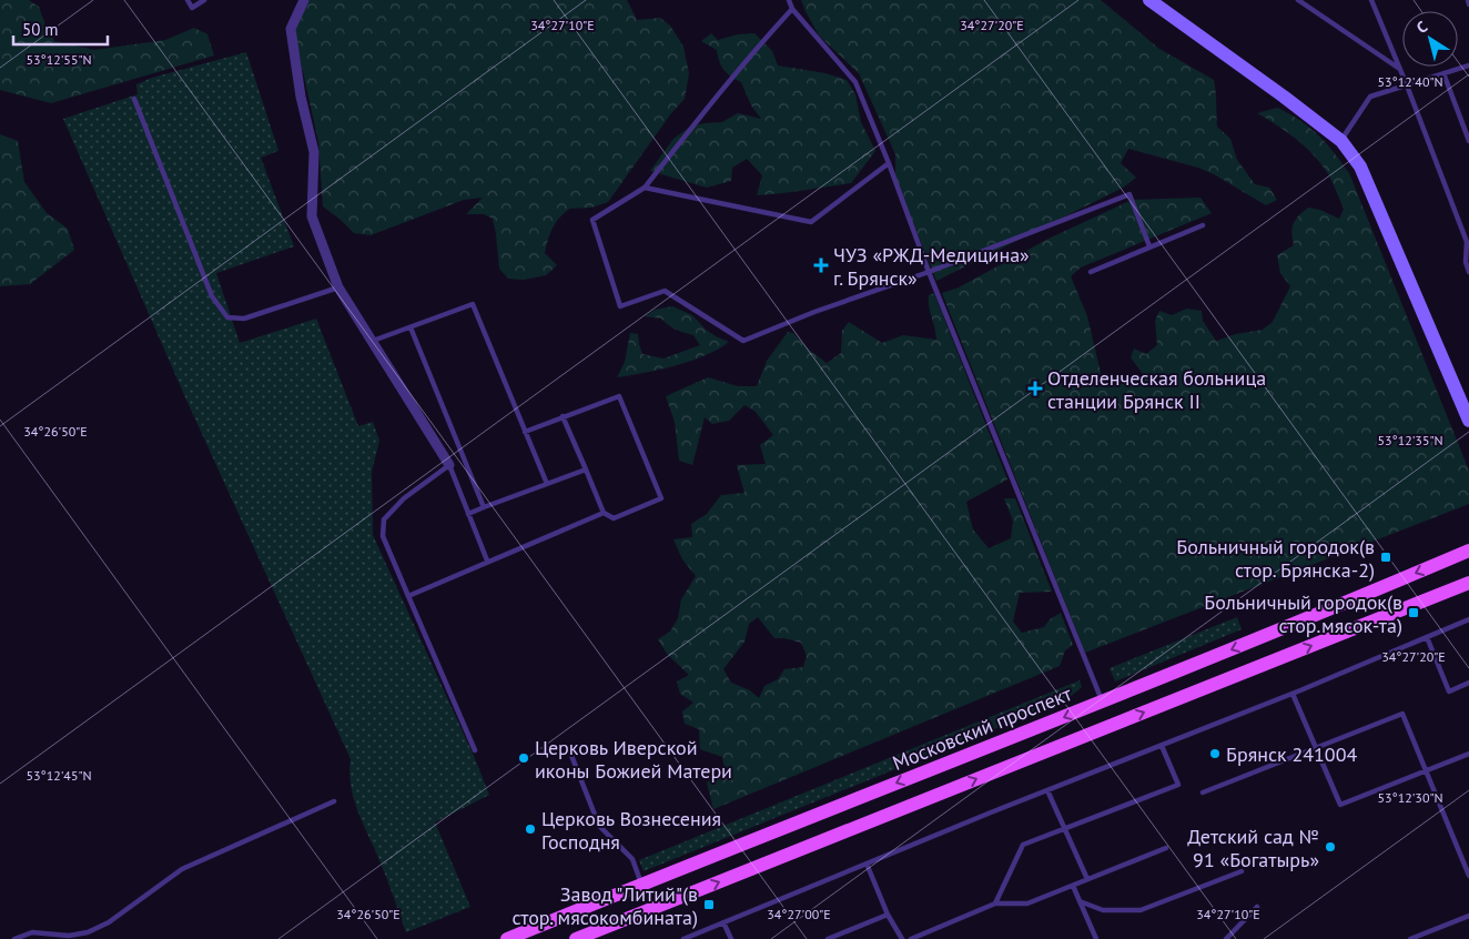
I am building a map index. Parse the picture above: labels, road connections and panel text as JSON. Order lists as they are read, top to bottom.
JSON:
{
  "streets": {
    "main road": ["Московский проспект"]
  },
  "places": {
    "health": ["ЧУЗ «РЖД-Медицина» г. Брянск»", "Отделенческая больница станции Брянск II"],
    "transit": ["Больничный городок(в стор. Брянска-2)", "Больничный городок(в стор.мясок-та)", "Завод \"Литий\"(в стор. мясокомбината)"],
    "other": [
      "Брянск 241004",
      "Церковь Иверской иконы Божией Матери",
      "Церковь Вознесения Господня",
      "Детский сад № 91 «Богатырь»"
    ]
  },
  "scale_bar": "50 m",
  "north": "top left",
  "coordinates": [
    "34°27'10\"E",
    "34°27'20\"E",
    "53°12'55\"N",
    "53°12'40\"N",
    "34°26'50\"E",
    "53°12'35\"N",
    "53°12'45\"N",
    "53°12'30\"N",
    "34°27'00\"E"
  ]
}
